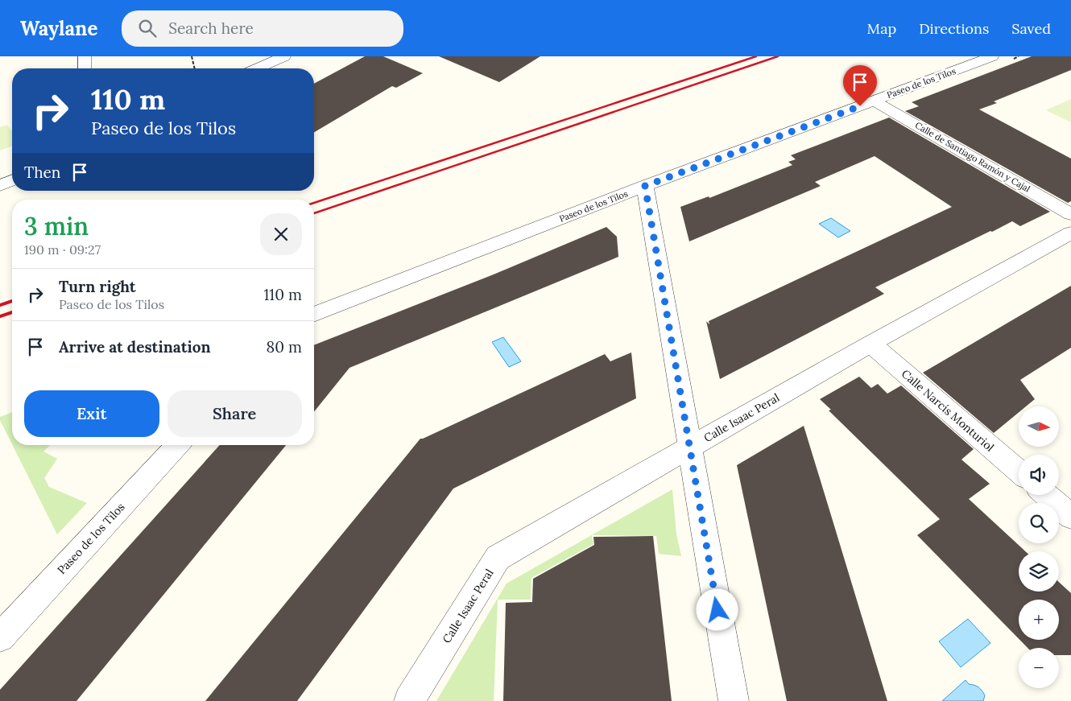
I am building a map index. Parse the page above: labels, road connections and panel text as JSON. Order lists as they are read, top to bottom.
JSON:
{
  "streets": {
    "street": [
      "Paseo de los Tilos",
      "Calle de Santiago Ramón y Cajal",
      "Calle Narcís Monturiol",
      "Calle Isaac Peral"
    ]
  },
  "crossings": [
    ["Paseo de los Tilos", "Calle de Santiago Ramón y Cajal"],
    ["Calle Narcís Monturiol", "Calle Isaac Peral"]
  ],
  "north": "right",
  "page": {
    "header": "Waylane",
    "search": "Search here",
    "nav": ["Map", "Directions", "Saved"],
    "turn": ["110 m", "Paseo de los Tilos"],
    "then": "Then",
    "heading": ["3 min", "190 m · 09:27"],
    "list": [
      {
        "name": "Turn right",
        "note": "Paseo de los Tilos",
        "value": "110 m"
      },
      {
        "name": "Arrive at destination",
        "value": "80 m"
      }
    ],
    "buttons": ["Exit", "Share"],
    "map_buttons": ["+", "−"]
  }
}
